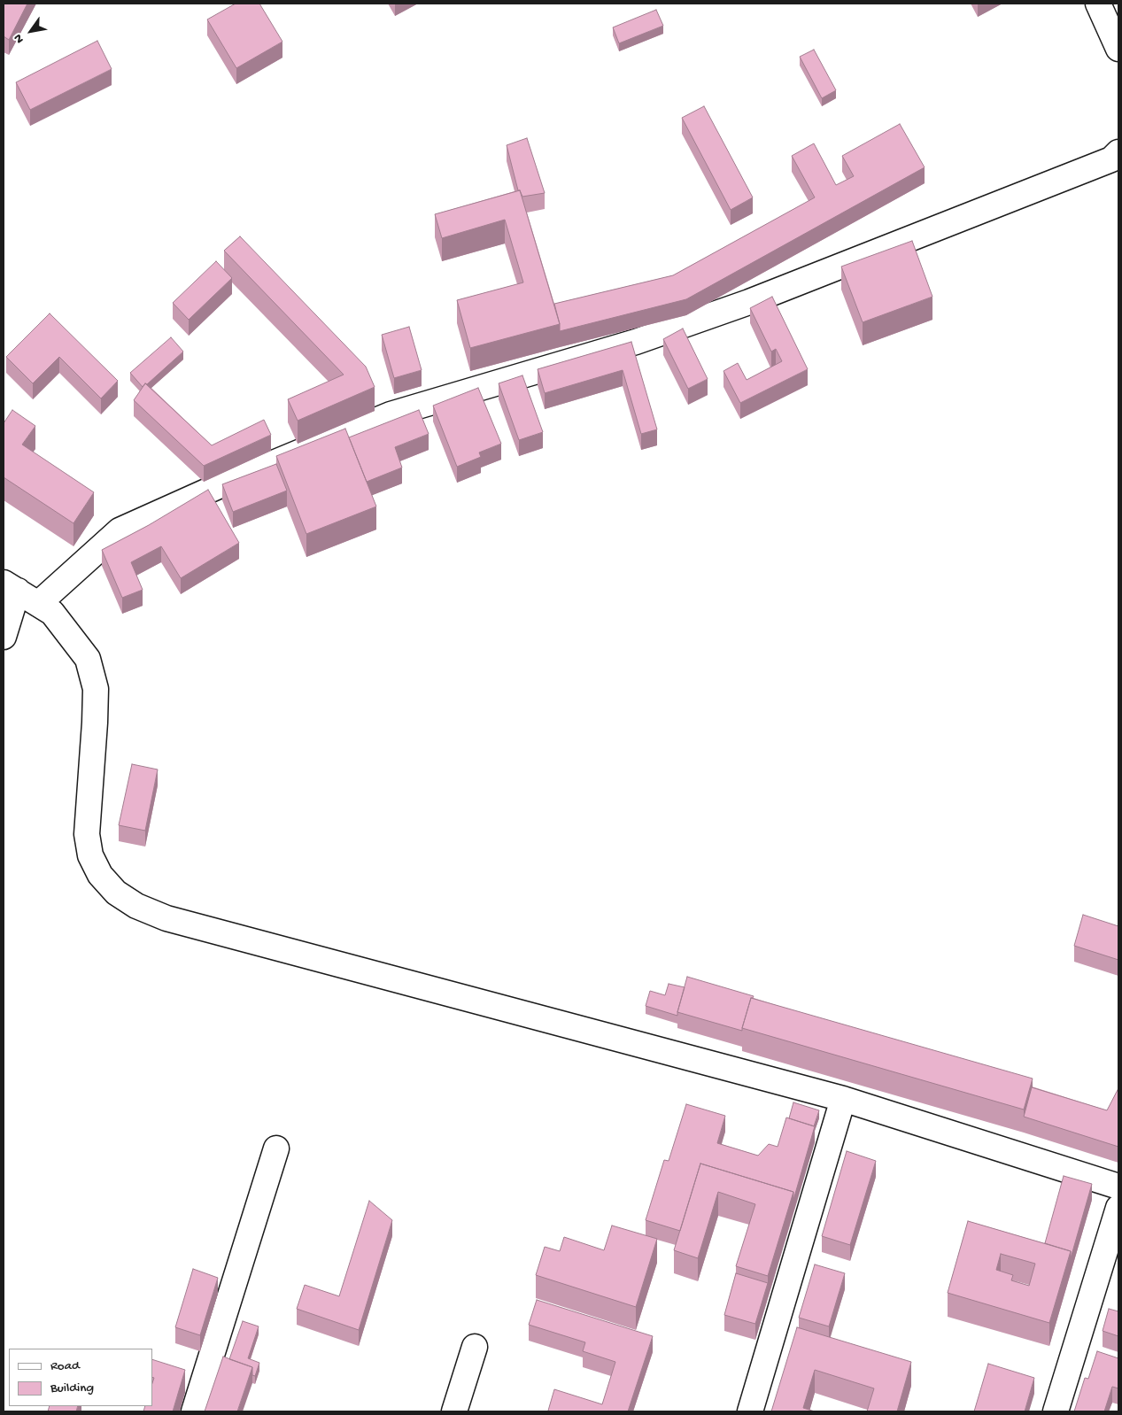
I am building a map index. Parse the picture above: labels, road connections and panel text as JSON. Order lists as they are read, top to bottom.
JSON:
{
  "legend": ["Road", "Building"],
  "north": "bottom left"
}
